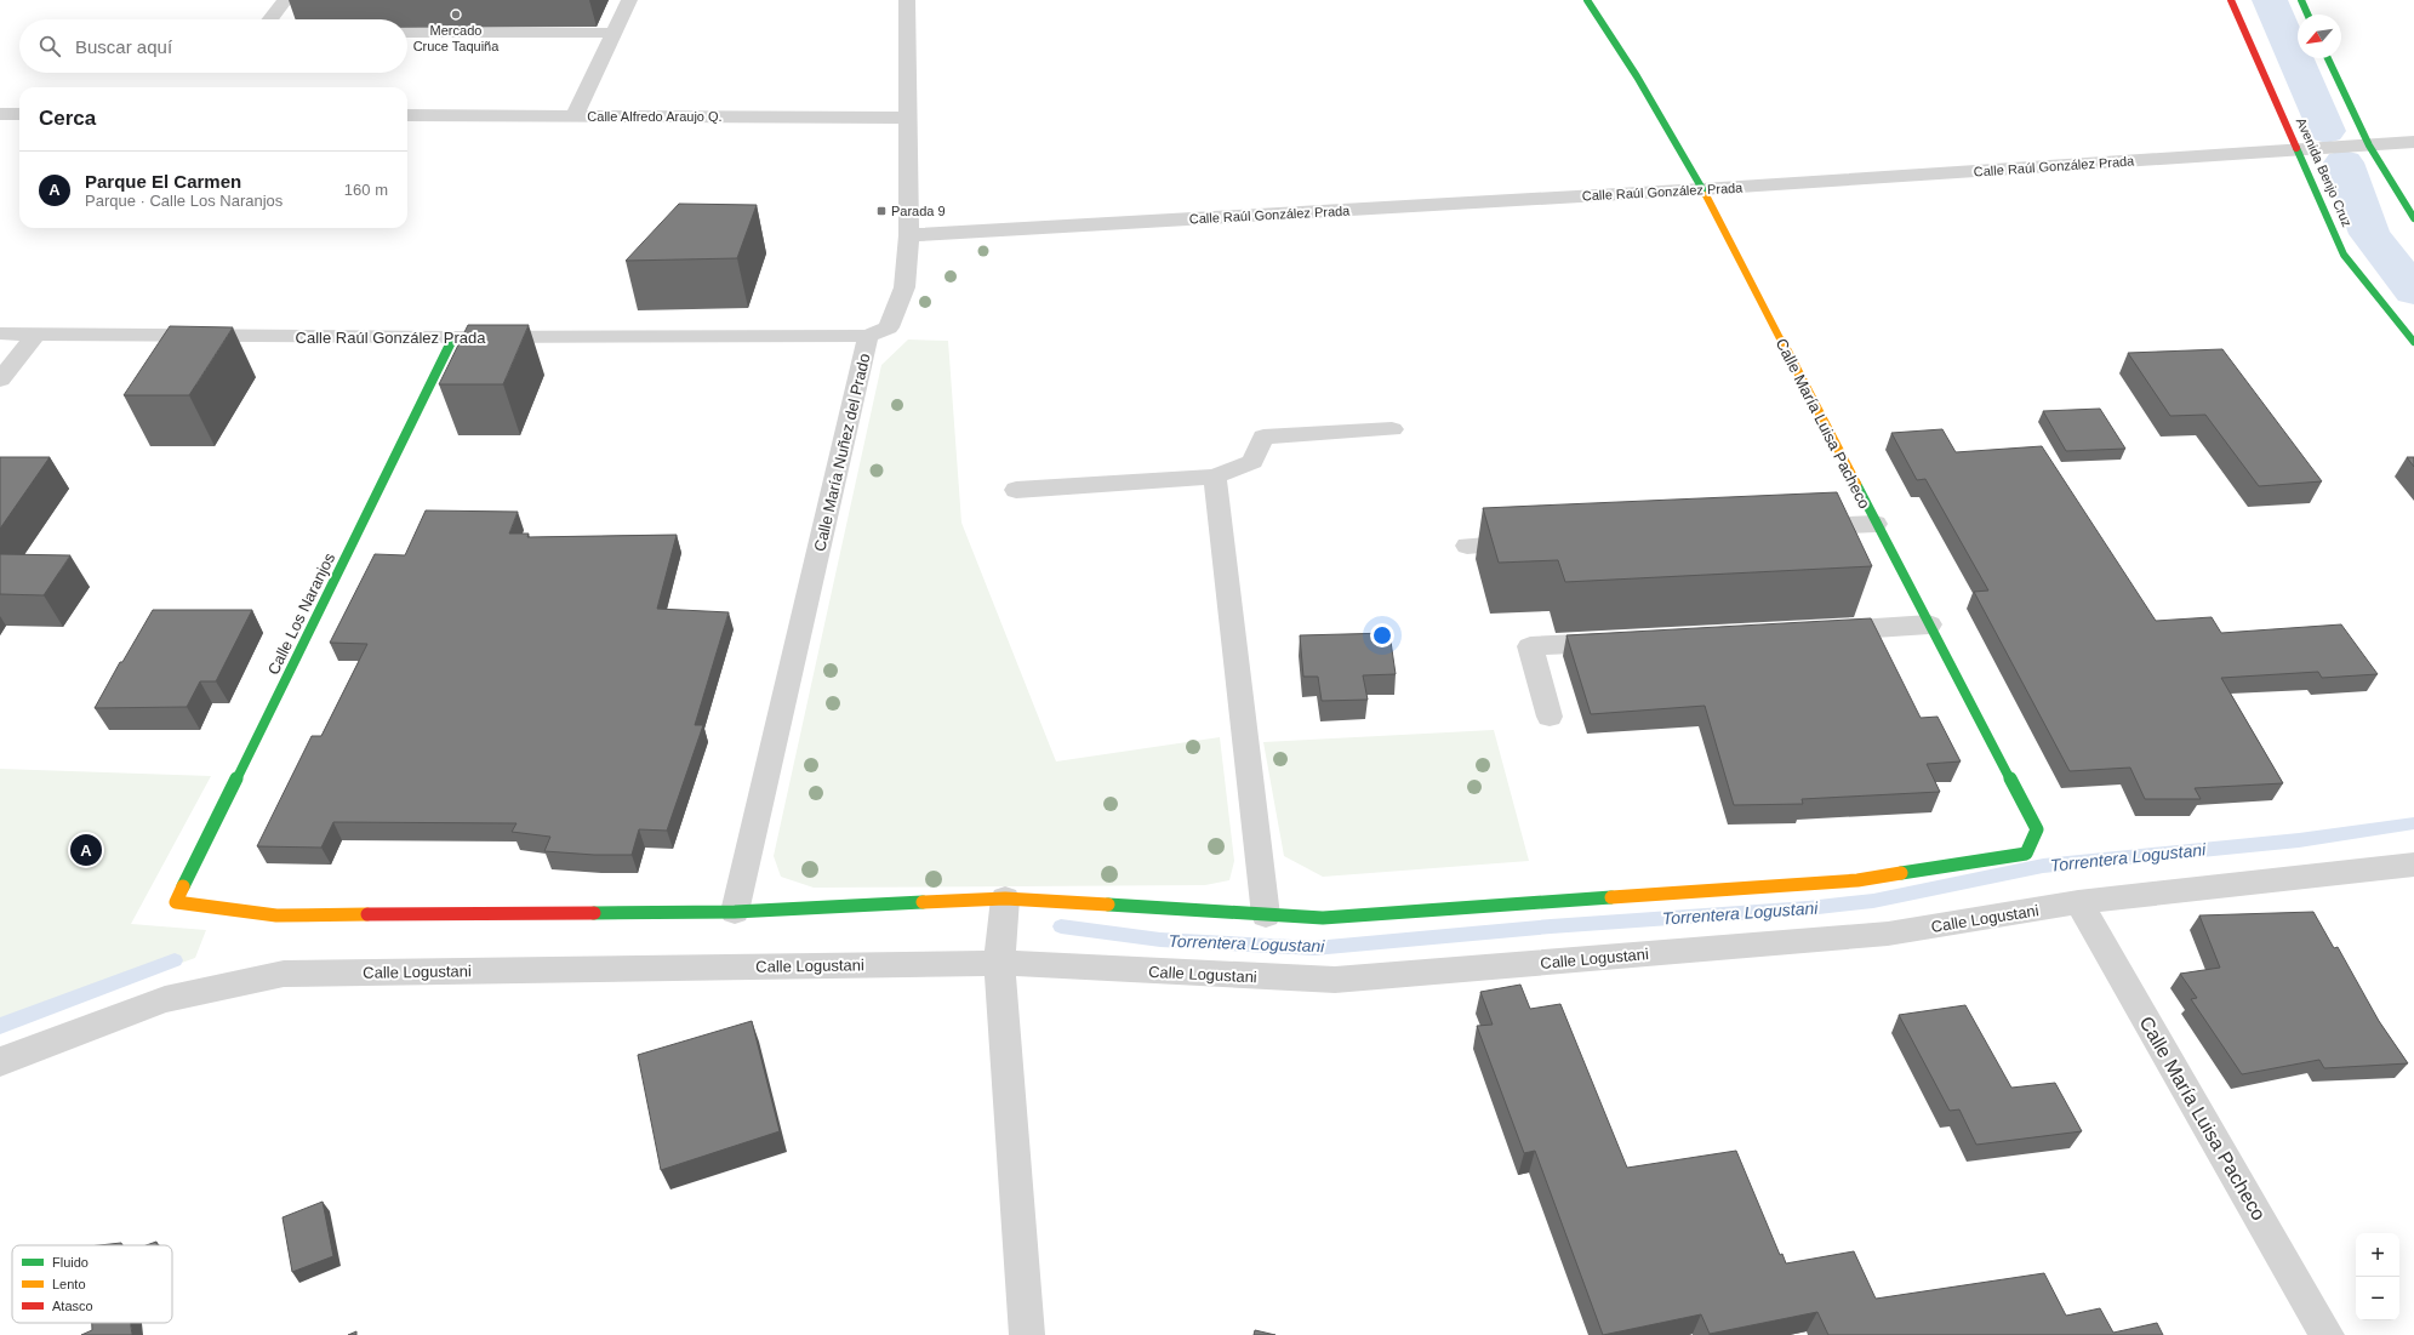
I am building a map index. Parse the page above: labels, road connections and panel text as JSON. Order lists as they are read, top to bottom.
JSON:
{
  "streets": {
    "street": [
      "Calle Alfredo Araujo Q.",
      "Calle Raúl González Prada",
      "Avenida Benjo Cruz",
      "Calle María Luisa Pacheco",
      "Calle María Nuñez del Prado",
      "Calle Los Naranjos",
      "Calle Logustani"
    ]
  },
  "crossings": [
    ["Calle Alfredo Araujo Q.", "Calle María Nuñez del Prado"],
    ["Calle Raúl González Prada", "Avenida Benjo Cruz"],
    ["Calle Raúl González Prada", "Calle María Luisa Pacheco"],
    ["Calle Raúl González Prada", "Calle María Nuñez del Prado"],
    ["Calle Raúl González Prada", "Calle Los Naranjos"],
    ["Calle María Luisa Pacheco", "Calle Logustani"],
    ["Calle María Nuñez del Prado", "Calle Los Naranjos"]
  ],
  "water": ["Torrentera Logustani"],
  "places": {
    "other": ["Mercado Cruce Taquiña"],
    "transit": ["Parada 9"]
  },
  "legend": ["Fluido", "Lento", "Atasco"],
  "north": "bottom left",
  "page": {
    "search": "Buscar aquí",
    "heading": "Cerca",
    "list": [
      {
        "mark": "A",
        "name": "Parque El Carmen",
        "note": "Parque · Calle Los Naranjos",
        "value": "160 m"
      }
    ],
    "pins": "A",
    "map_buttons": ["+", "−"]
  }
}
